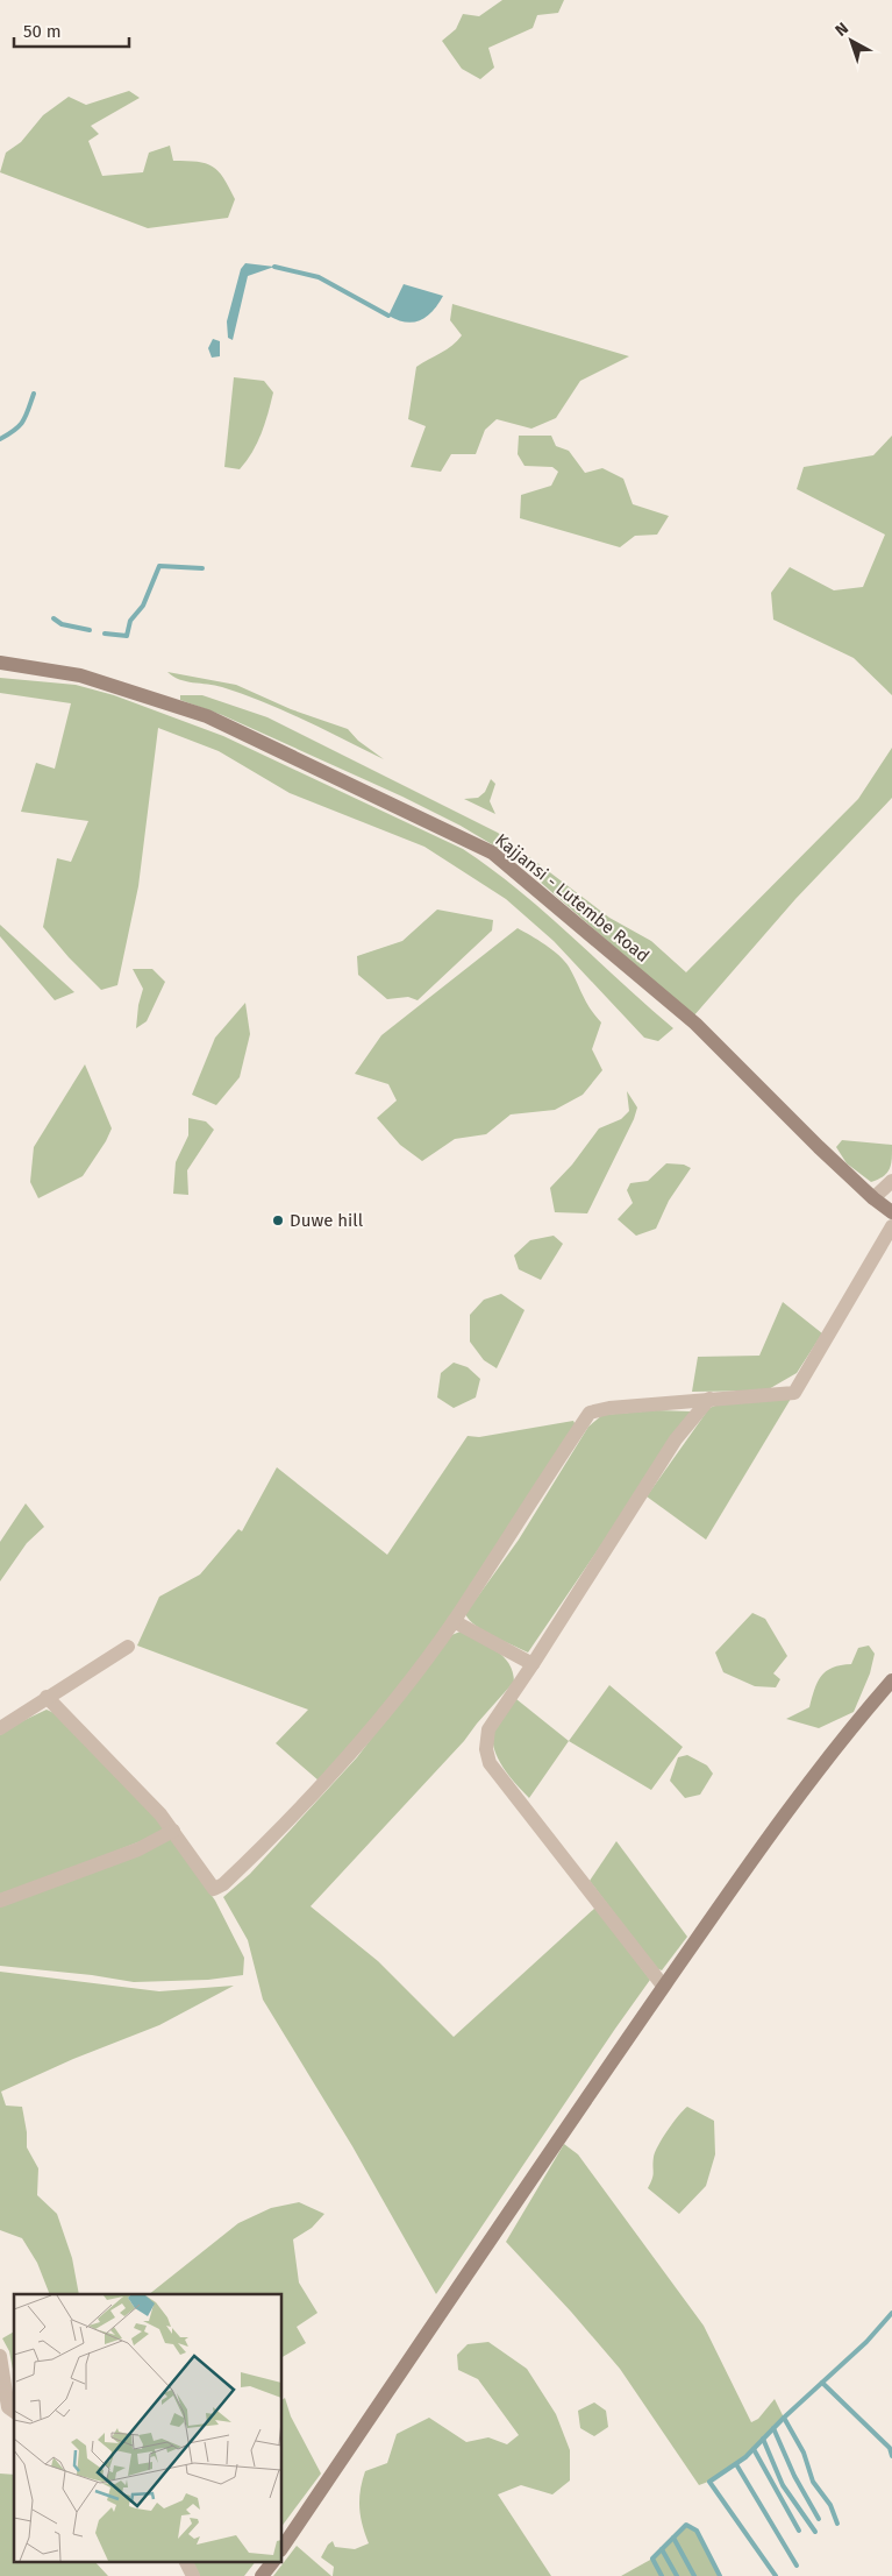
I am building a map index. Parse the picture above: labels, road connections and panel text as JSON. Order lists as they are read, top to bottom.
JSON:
{
  "streets": {
    "street": ["Kajjansi - Lutembe Road"]
  },
  "places": ["Duwe hill"],
  "scale_bar": "50 m",
  "north": "top left"
}
